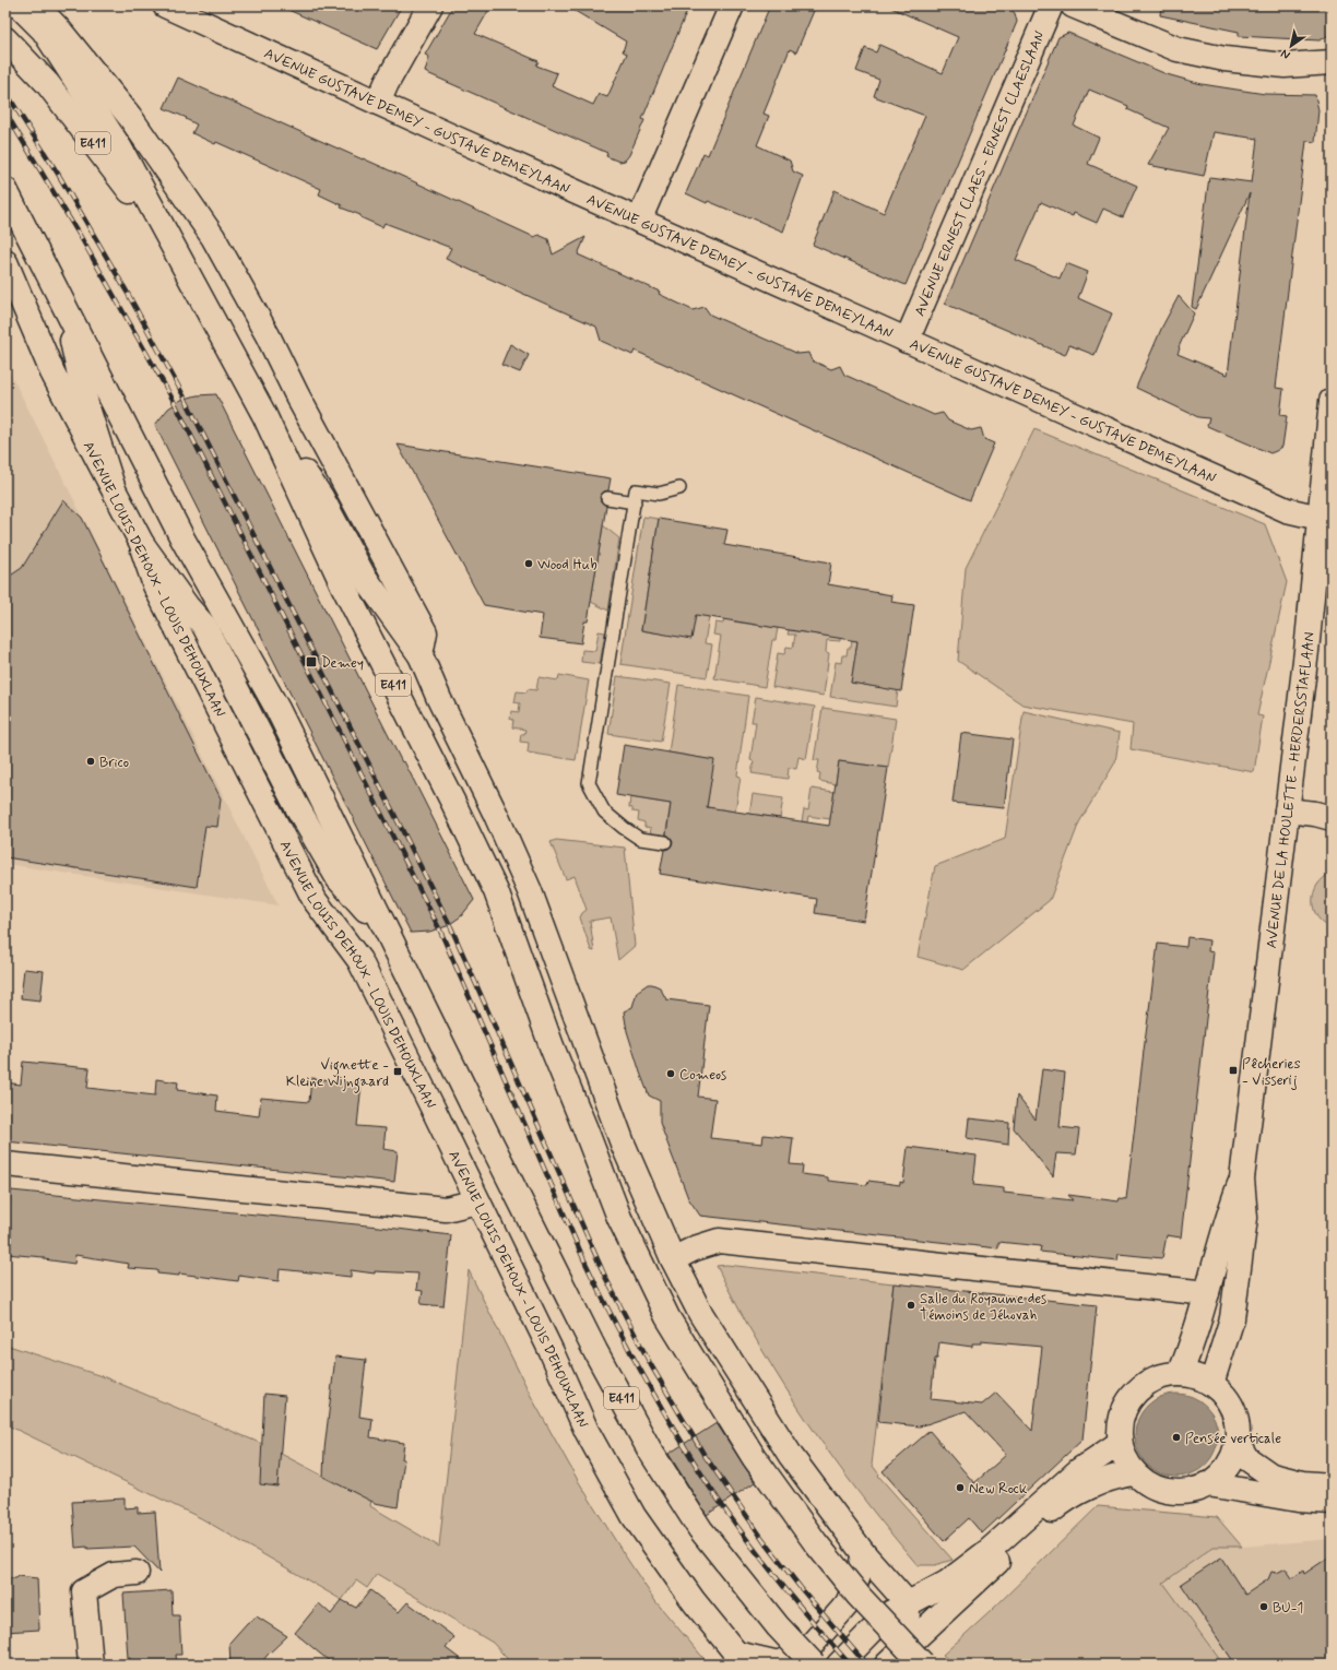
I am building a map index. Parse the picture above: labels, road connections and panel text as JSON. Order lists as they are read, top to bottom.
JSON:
{
  "streets": {
    "main road": [
      "AVENUE GUSTAVE DEMEY - GUSTAVE DEMEYLAAN",
      "E411",
      "AVENUE ERNEST CLAES - ERNEST CLAESLAAN",
      "AVENUE LOUIS DEHOUX - LOUIS DEHOUXLAAN",
      "AVENUE DE LA HOULETTE - HERDERSSTAFLAAN"
    ]
  },
  "crossings": [
    ["AVENUE GUSTAVE DEMEY - GUSTAVE DEMEYLAAN", "AVENUE ERNEST CLAES - ERNEST CLAESLAAN"],
    ["AVENUE GUSTAVE DEMEY - GUSTAVE DEMEYLAAN", "AVENUE DE LA HOULETTE - HERDERSSTAFLAAN"]
  ],
  "places": {
    "other": [
      "Wood Hub",
      "Brico",
      "Comeos",
      "Salle du Royaume des Témoins de Jéhovah",
      "Pensée verticale",
      "New Rock",
      "BU-1"
    ],
    "transit": ["Demey", "Pêcheries - Visserij", "Vignette - Kleine Wijngaard"]
  },
  "north": "bottom left"
}
